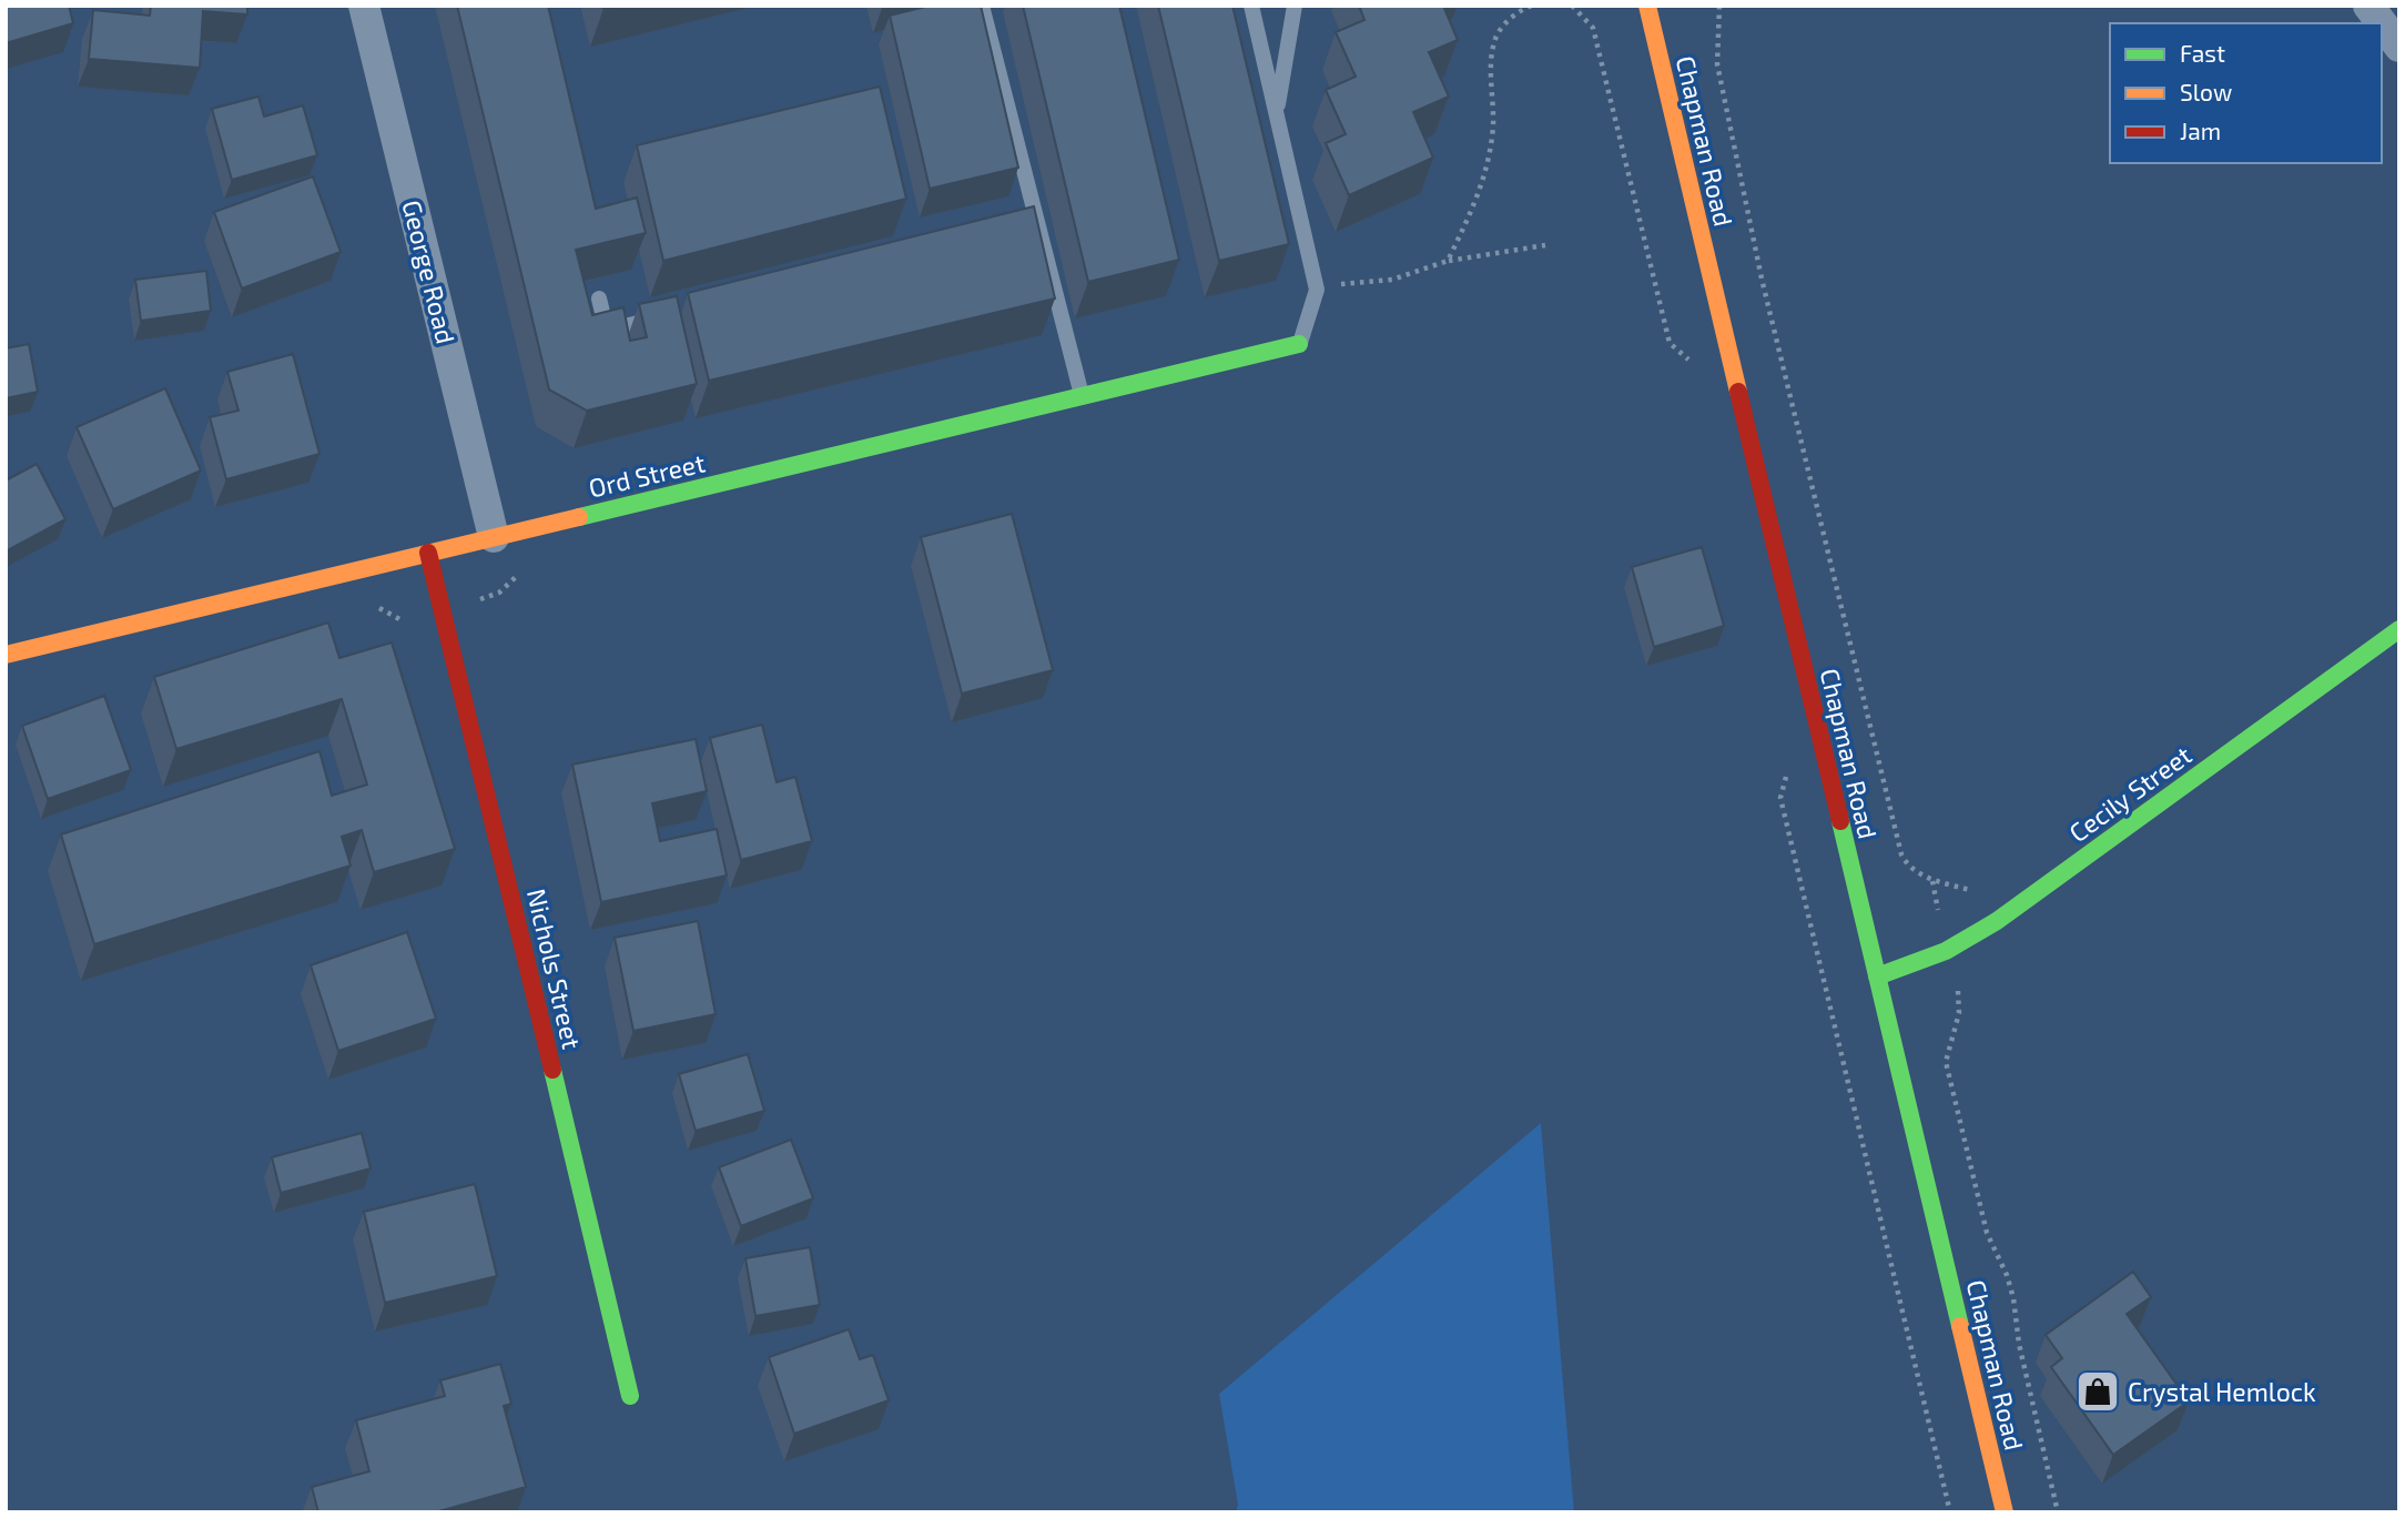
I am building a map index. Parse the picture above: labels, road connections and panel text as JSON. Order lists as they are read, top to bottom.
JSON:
{
  "streets": {
    "street": [
      "Chapman Road",
      "George Road",
      "Ord Street",
      "Cecily Street",
      "Nichols Street"
    ]
  },
  "crossings": [
    ["Chapman Road", "Cecily Street"],
    ["George Road", "Ord Street"],
    ["Ord Street", "Nichols Street"]
  ],
  "places": {
    "shop": ["Crystal Hemlock"]
  },
  "legend": ["Fast", "Slow", "Jam"]
}
